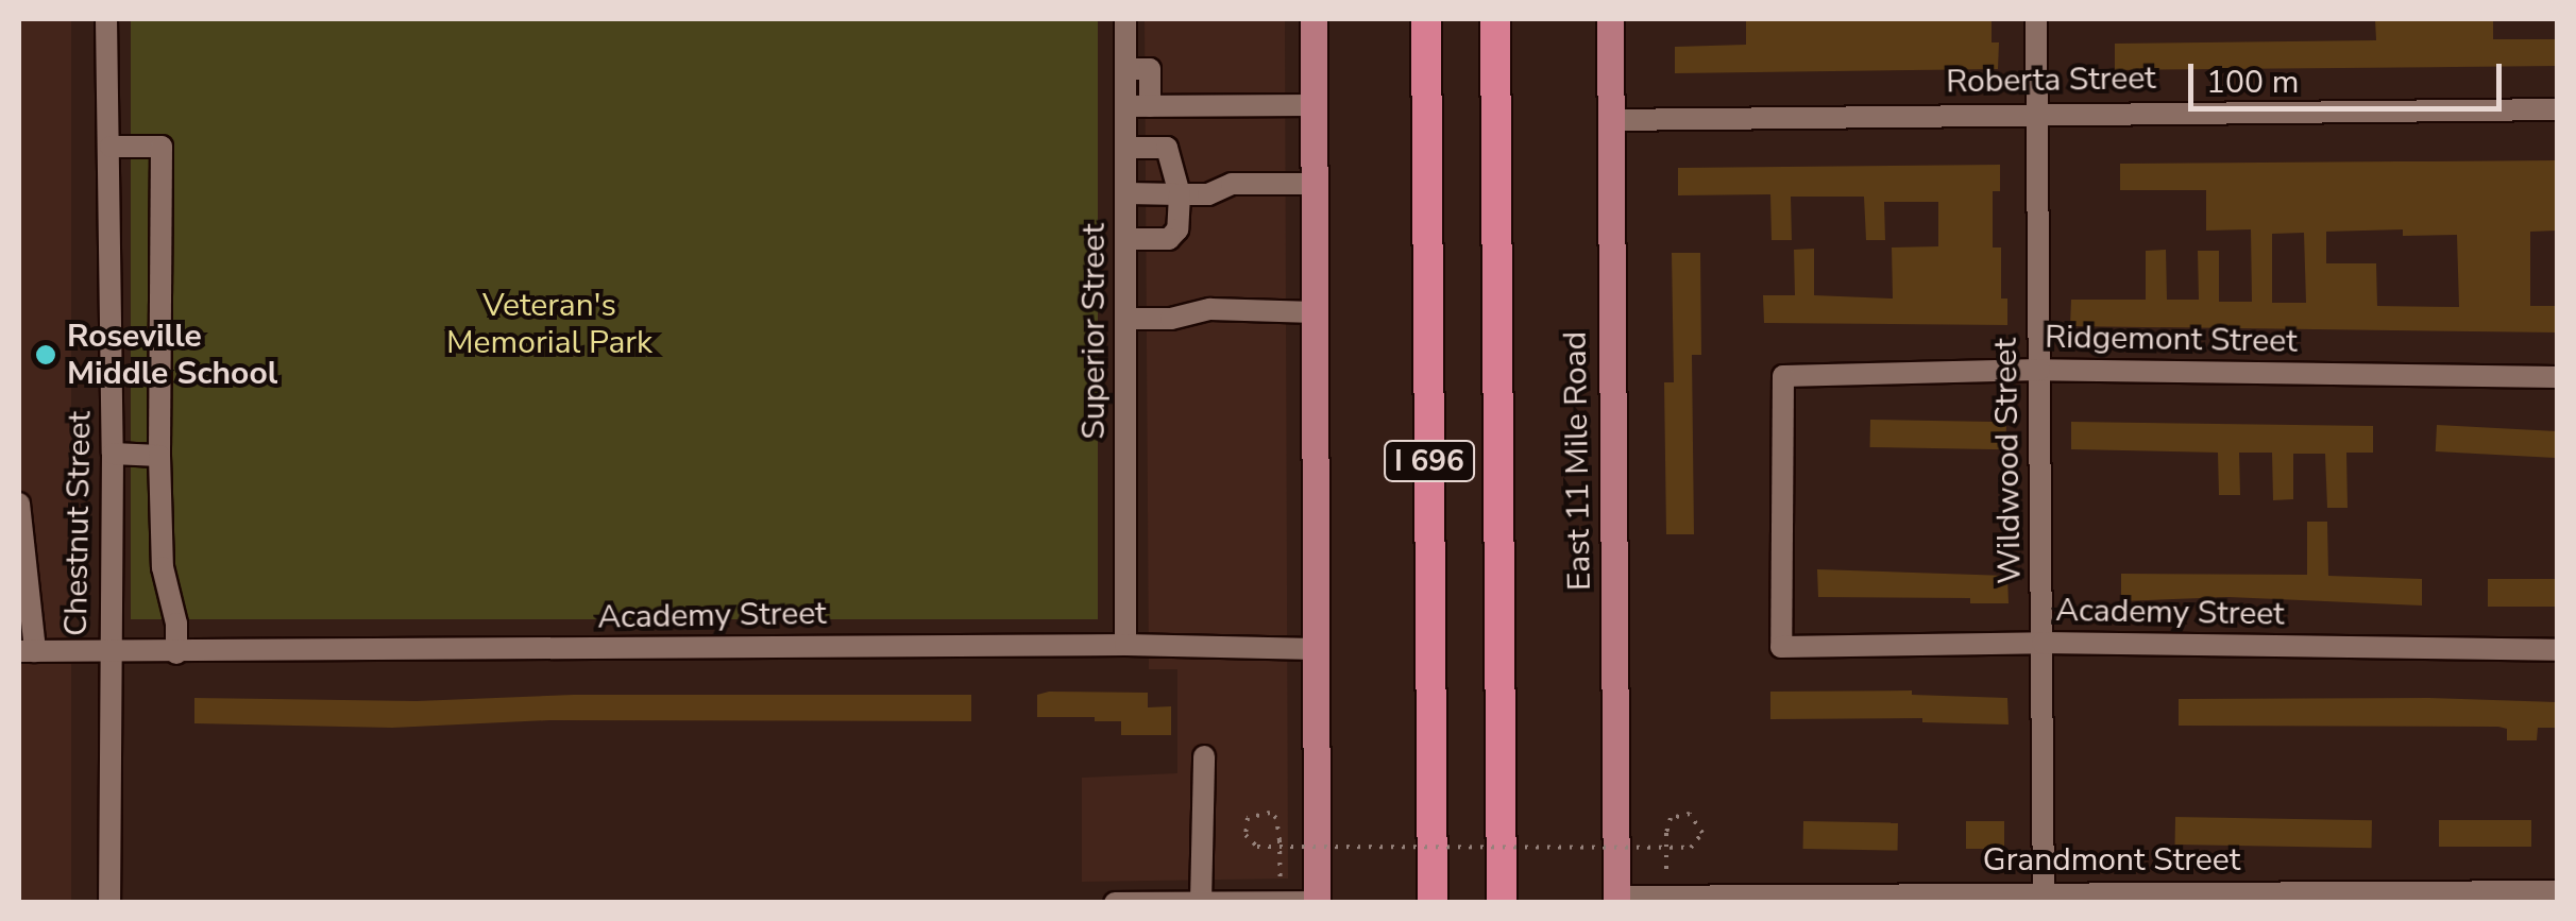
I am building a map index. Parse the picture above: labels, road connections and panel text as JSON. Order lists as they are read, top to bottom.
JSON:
{
  "streets": {
    "highway": ["I 696"],
    "main road": ["East 11 Mile Road"],
    "street": [
      "Roberta Street",
      "Superior Street",
      "Ridgemont Street",
      "Wildwood Street",
      "Chestnut Street",
      "Academy Street",
      "Grandmont Street"
    ]
  },
  "crossings": [
    ["Roberta Street", "East 11 Mile Road"],
    ["Roberta Street", "Wildwood Street"],
    ["Superior Street", "Academy Street"],
    ["Ridgemont Street", "Wildwood Street"],
    ["Ridgemont Street", "Academy Street"],
    ["East 11 Mile Road", "Grandmont Street"],
    ["Wildwood Street", "Academy Street"],
    ["Wildwood Street", "Grandmont Street"],
    ["Chestnut Street", "Academy Street"]
  ],
  "parks": ["Veteran's Memorial Park"],
  "places": ["Roseville Middle School"],
  "scale_bar": "100 m"
}
